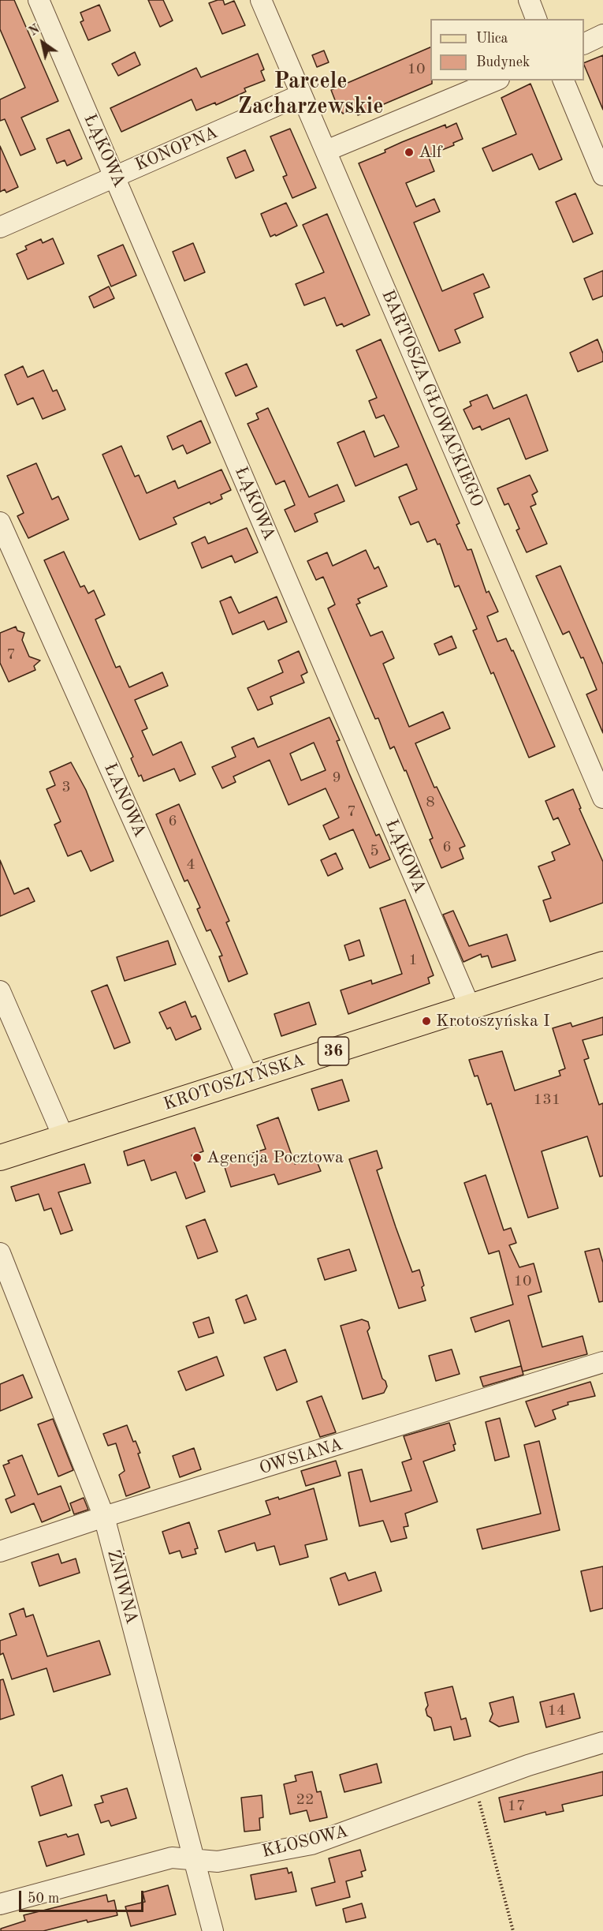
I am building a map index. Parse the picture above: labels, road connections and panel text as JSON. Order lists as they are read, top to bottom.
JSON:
{
  "streets": {
    "main road": ["36", "KROTOSZYŃSKA"],
    "street": [
      "KONOPNA",
      "ŁĄKOWA",
      "BARTOSZA GŁOWACKIEGO",
      "ŁANOWA",
      "OWSIANA",
      "ŻNIWNA",
      "KŁOSOWA"
    ]
  },
  "crossings": [
    ["KONOPNA", "ŁĄKOWA"],
    ["KONOPNA", "BARTOSZA GŁOWACKIEGO"],
    ["ŁĄKOWA", "KROTOSZYŃSKA"],
    ["ŁANOWA", "KROTOSZYŃSKA"],
    ["OWSIANA", "ŻNIWNA"],
    ["ŻNIWNA", "KŁOSOWA"]
  ],
  "districts": ["Parcele Zacharzewskie"],
  "places": ["Alf", "Krotoszyńska I", "Agencja Pocztowa"],
  "house_numbers": [
    "10",
    "7",
    "9",
    "3",
    "8",
    "7",
    "6",
    "6",
    "5",
    "4",
    "1",
    "131",
    "10",
    "14",
    "22",
    "17"
  ],
  "legend": ["Ulica", "Budynek"],
  "scale_bar": "50 m",
  "north": "top left"
}
